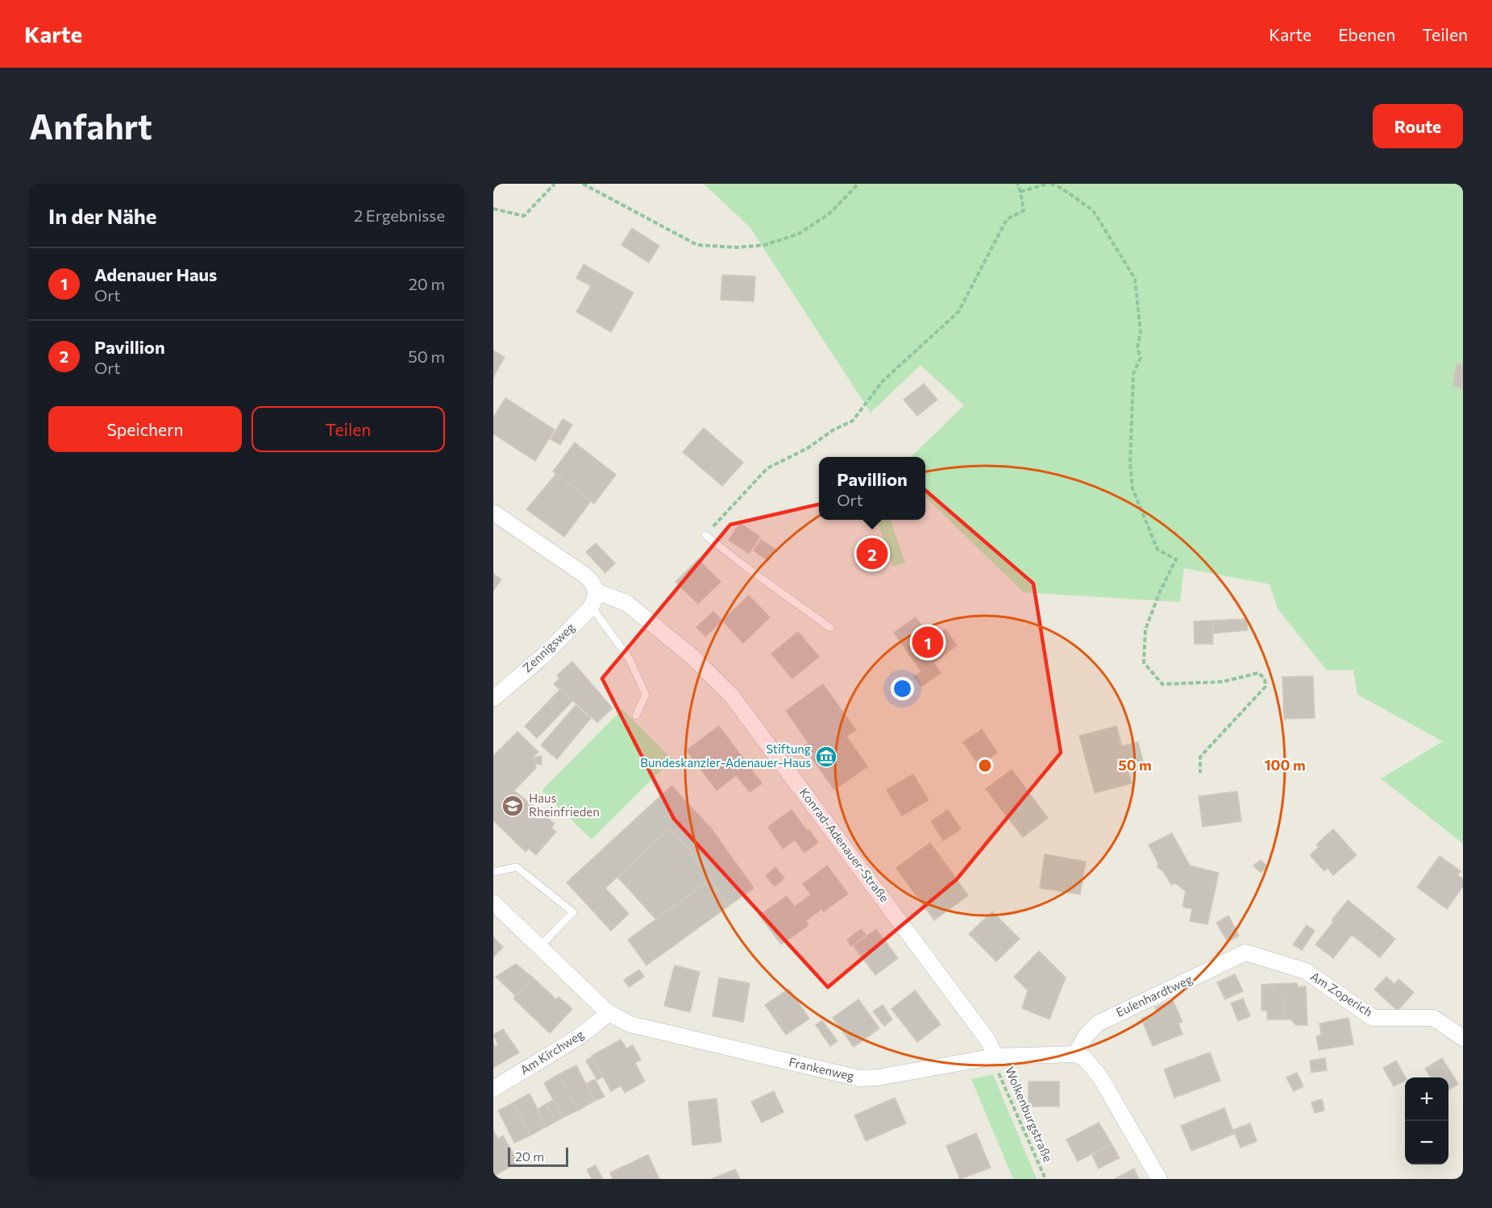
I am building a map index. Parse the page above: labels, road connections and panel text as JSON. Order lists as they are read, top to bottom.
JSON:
{
  "streets": {
    "street": [
      "Zennigsweg",
      "Konrad-Adenauer-Straße",
      "Am Zoperich",
      "Eulenhardtweg",
      "Am Kirchweg",
      "Frankenweg"
    ],
    "path": ["Wolkenburgstraße"]
  },
  "crossings": [
    ["Zennigsweg", "Konrad-Adenauer-Straße"],
    ["Konrad-Adenauer-Straße", "Frankenweg"],
    ["Konrad-Adenauer-Straße", "Wolkenburgstraße"],
    ["Am Zoperich", "Eulenhardtweg"],
    ["Eulenhardtweg", "Frankenweg"],
    ["Am Kirchweg", "Frankenweg"],
    ["Frankenweg", "Wolkenburgstraße"]
  ],
  "places": {
    "museum": ["Stiftung Bundeskanzler-Adenauer-Haus"],
    "school or university": ["Haus Rheinfrieden"]
  },
  "scale_bar": "20 m",
  "page": {
    "header": "Karte",
    "nav": ["Karte", "Ebenen", "Teilen"],
    "buttons": [
      "Route",
      ["Speichern", "Teilen"]
    ],
    "title": "Anfahrt",
    "heading": ["In der Nähe", "2 Ergebnisse"],
    "list": [
      {
        "mark": "1",
        "name": "Adenauer Haus",
        "note": "Ort",
        "value": "20 m"
      },
      {
        "mark": "2",
        "name": "Pavillion",
        "note": "Ort",
        "value": "50 m"
      }
    ],
    "popup": ["Pavillion", "Ort"],
    "pins": ["2", "1"],
    "map_buttons": ["+", "−"],
    "scale": "20 m"
  },
  "rings": ["50 m", "100 m"]
}
